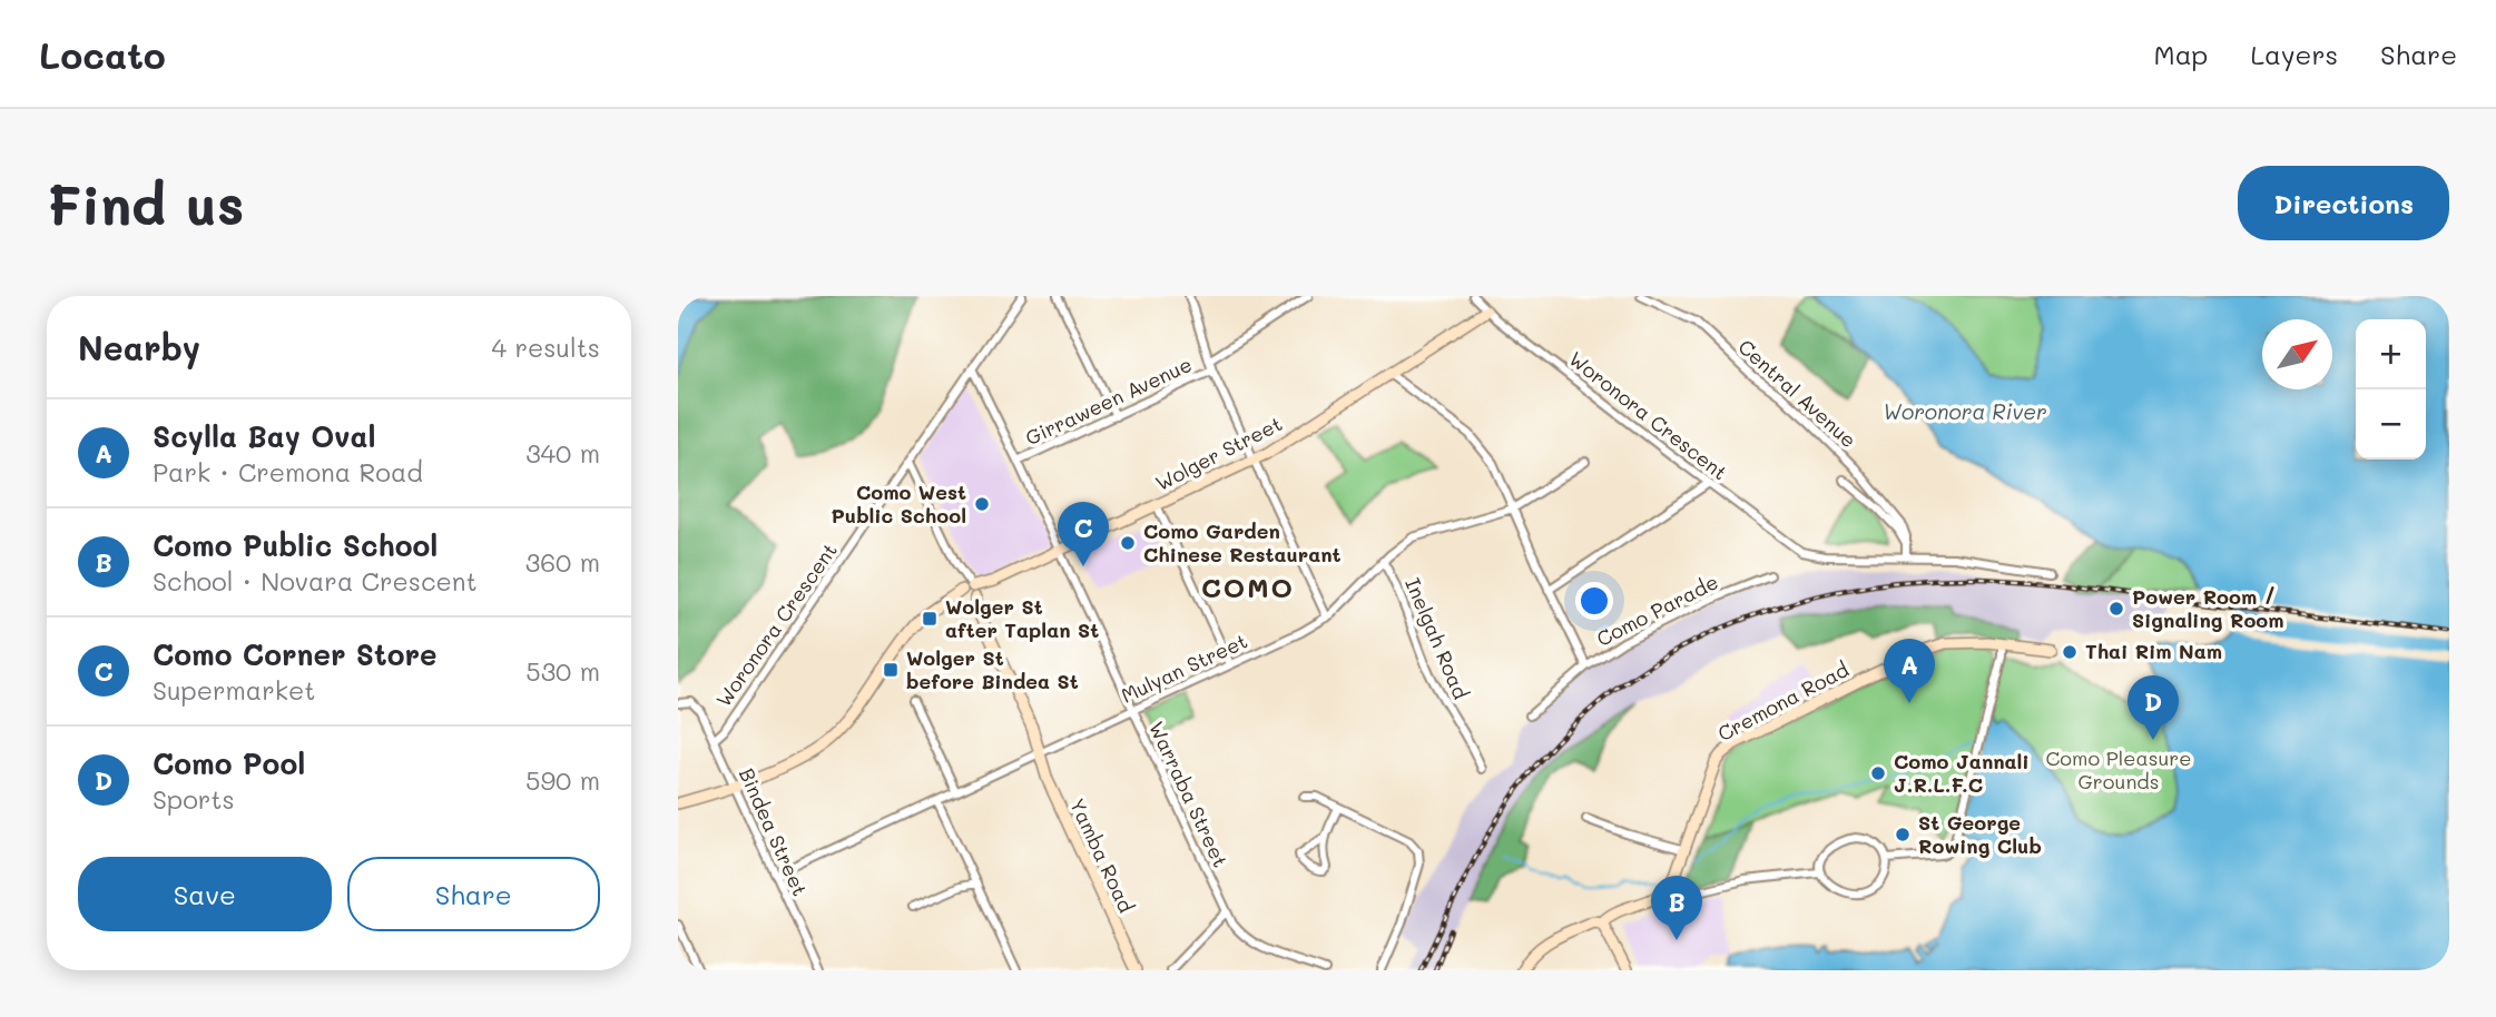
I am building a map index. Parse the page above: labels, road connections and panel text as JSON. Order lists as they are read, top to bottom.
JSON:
{
  "streets": {
    "street": [
      "Central Avenue",
      "Girraween Avenue",
      "Woronora Crescent",
      "Wolger Street",
      "Como Parade",
      "Inelgah Road",
      "Mulyan Street",
      "Cremona Road",
      "Warraba Street",
      "Bindea Street",
      "Yamba Road"
    ]
  },
  "crossings": [
    ["Central Avenue", "Woronora Crescent"],
    ["Girraween Avenue", "Warraba Street"],
    ["Woronora Crescent", "Wolger Street"],
    ["Woronora Crescent", "Warraba Street"],
    ["Woronora Crescent", "Bindea Street"],
    ["Wolger Street", "Warraba Street"],
    ["Wolger Street", "Bindea Street"],
    ["Wolger Street", "Yamba Road"],
    ["Inelgah Road", "Mulyan Street"],
    ["Mulyan Street", "Warraba Street"],
    ["Mulyan Street", "Bindea Street"],
    ["Mulyan Street", "Yamba Road"]
  ],
  "districts": ["COMO"],
  "water": ["Woronora River"],
  "parks": ["Como Pleasure Grounds"],
  "places": {
    "other": [
      "Como West Public School",
      "Como Garden Chinese Restaurant",
      "Power Room / Signaling Room",
      "Thai Rim Nam",
      "Como Jannali J.R.L.F.C",
      "St George Rowing Club"
    ],
    "transit": ["Wolger St after Taplan St", "Wolger St before Bindea St"]
  },
  "north": "top right",
  "page": {
    "header": "Locato",
    "nav": ["Map", "Layers", "Share"],
    "buttons": [
      "Directions",
      ["Save", "Share"]
    ],
    "title": "Find us",
    "heading": ["Nearby", "4 results"],
    "map_buttons": ["+", "−"],
    "list": [
      {
        "mark": "A",
        "name": "Scylla Bay Oval",
        "note": "Park · Cremona Road",
        "value": "340 m"
      },
      {
        "mark": "B",
        "name": "Como Public School",
        "note": "School · Novara Crescent",
        "value": "360 m"
      },
      {
        "mark": "C",
        "name": "Como Corner Store",
        "note": "Supermarket",
        "value": "530 m"
      },
      {
        "mark": "D",
        "name": "Como Pool",
        "note": "Sports",
        "value": "590 m"
      }
    ],
    "pins": [
      "C",
      "A",
      "D",
      "B"
    ]
  }
}
